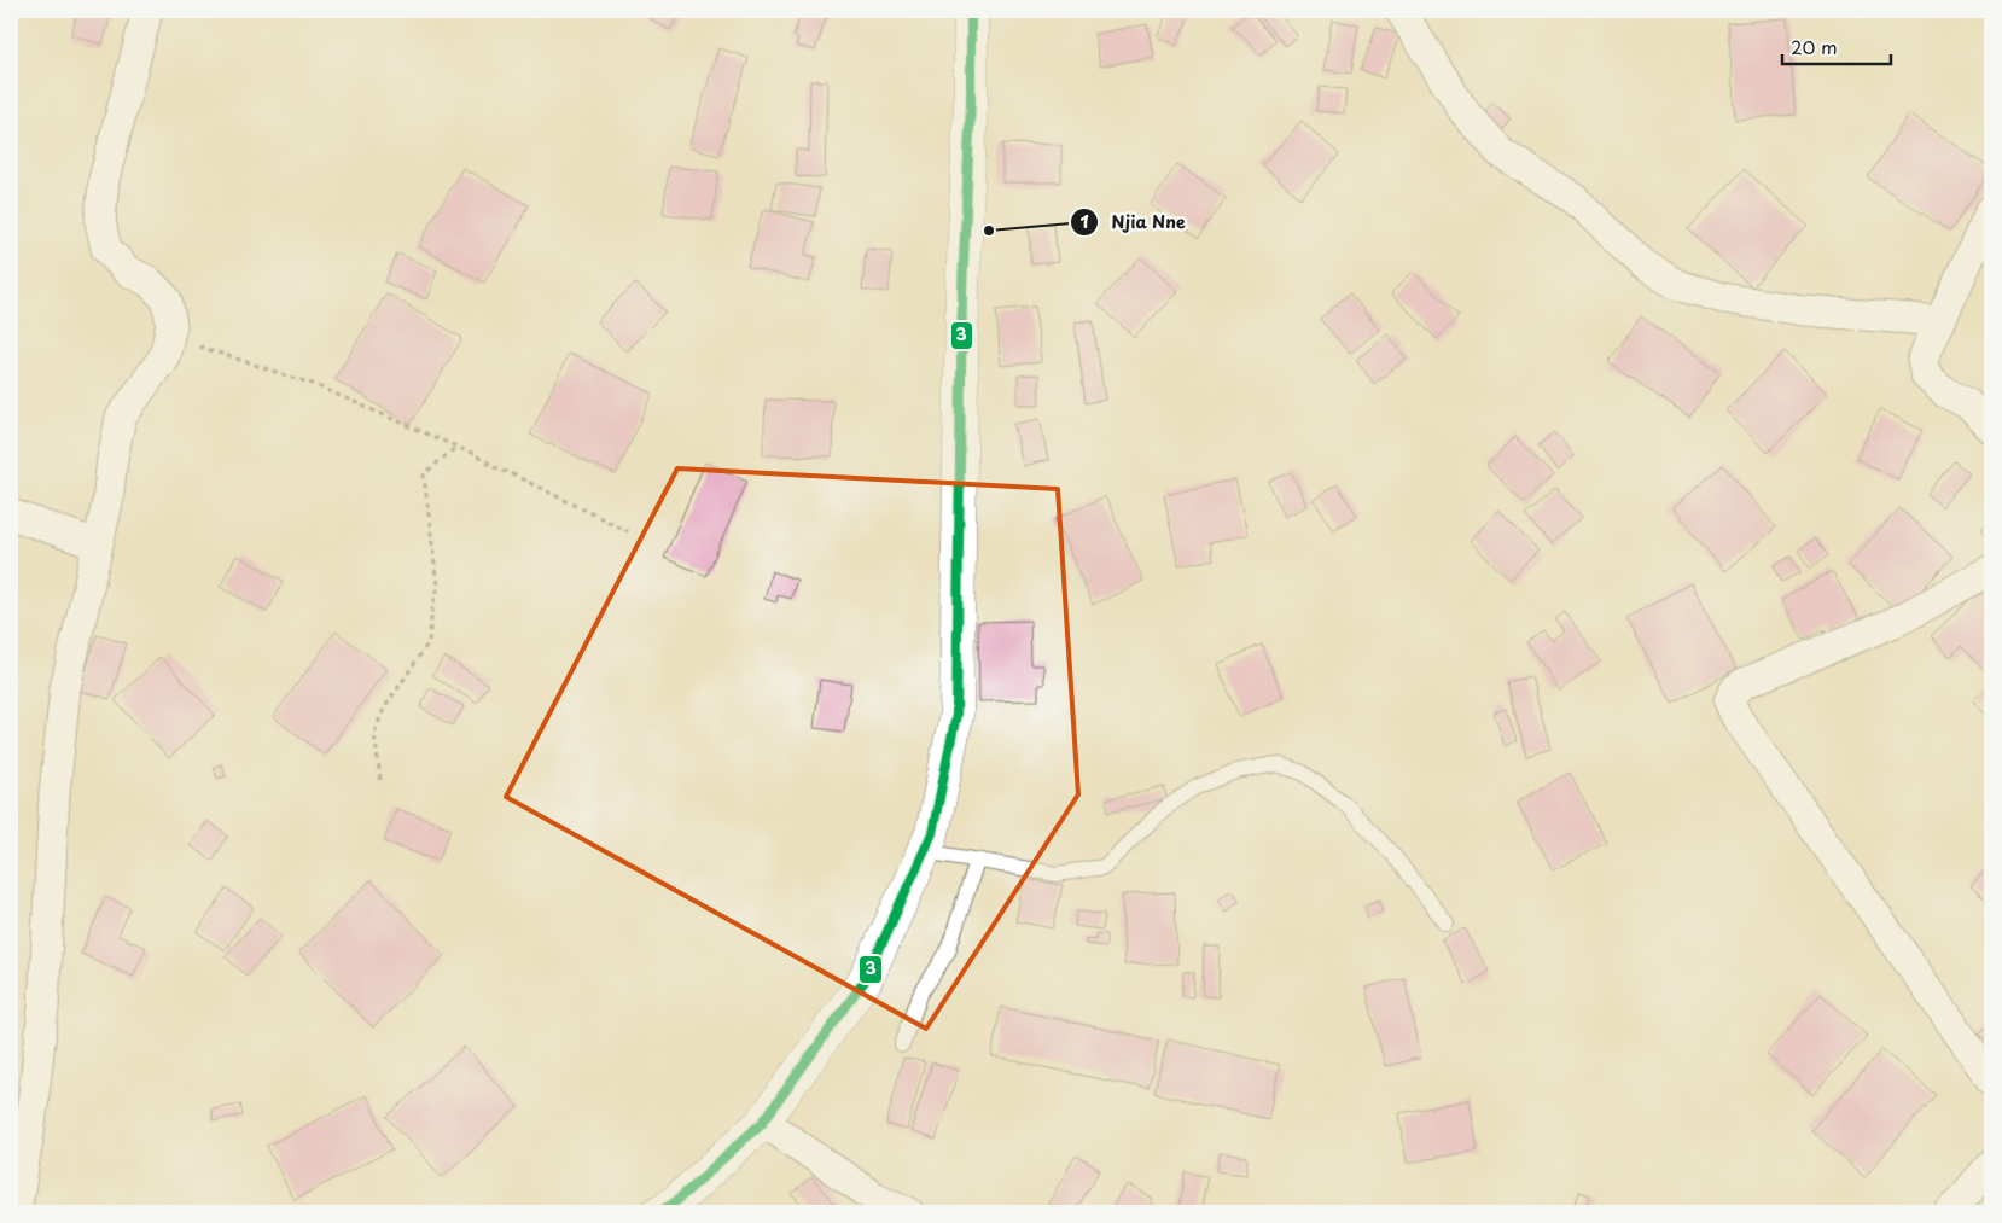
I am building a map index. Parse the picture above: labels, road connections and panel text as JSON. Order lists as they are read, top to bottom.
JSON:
{
  "places": ["Njia Nne"],
  "lines": ["transit line 3"],
  "scale_bar": "20 m"
}
